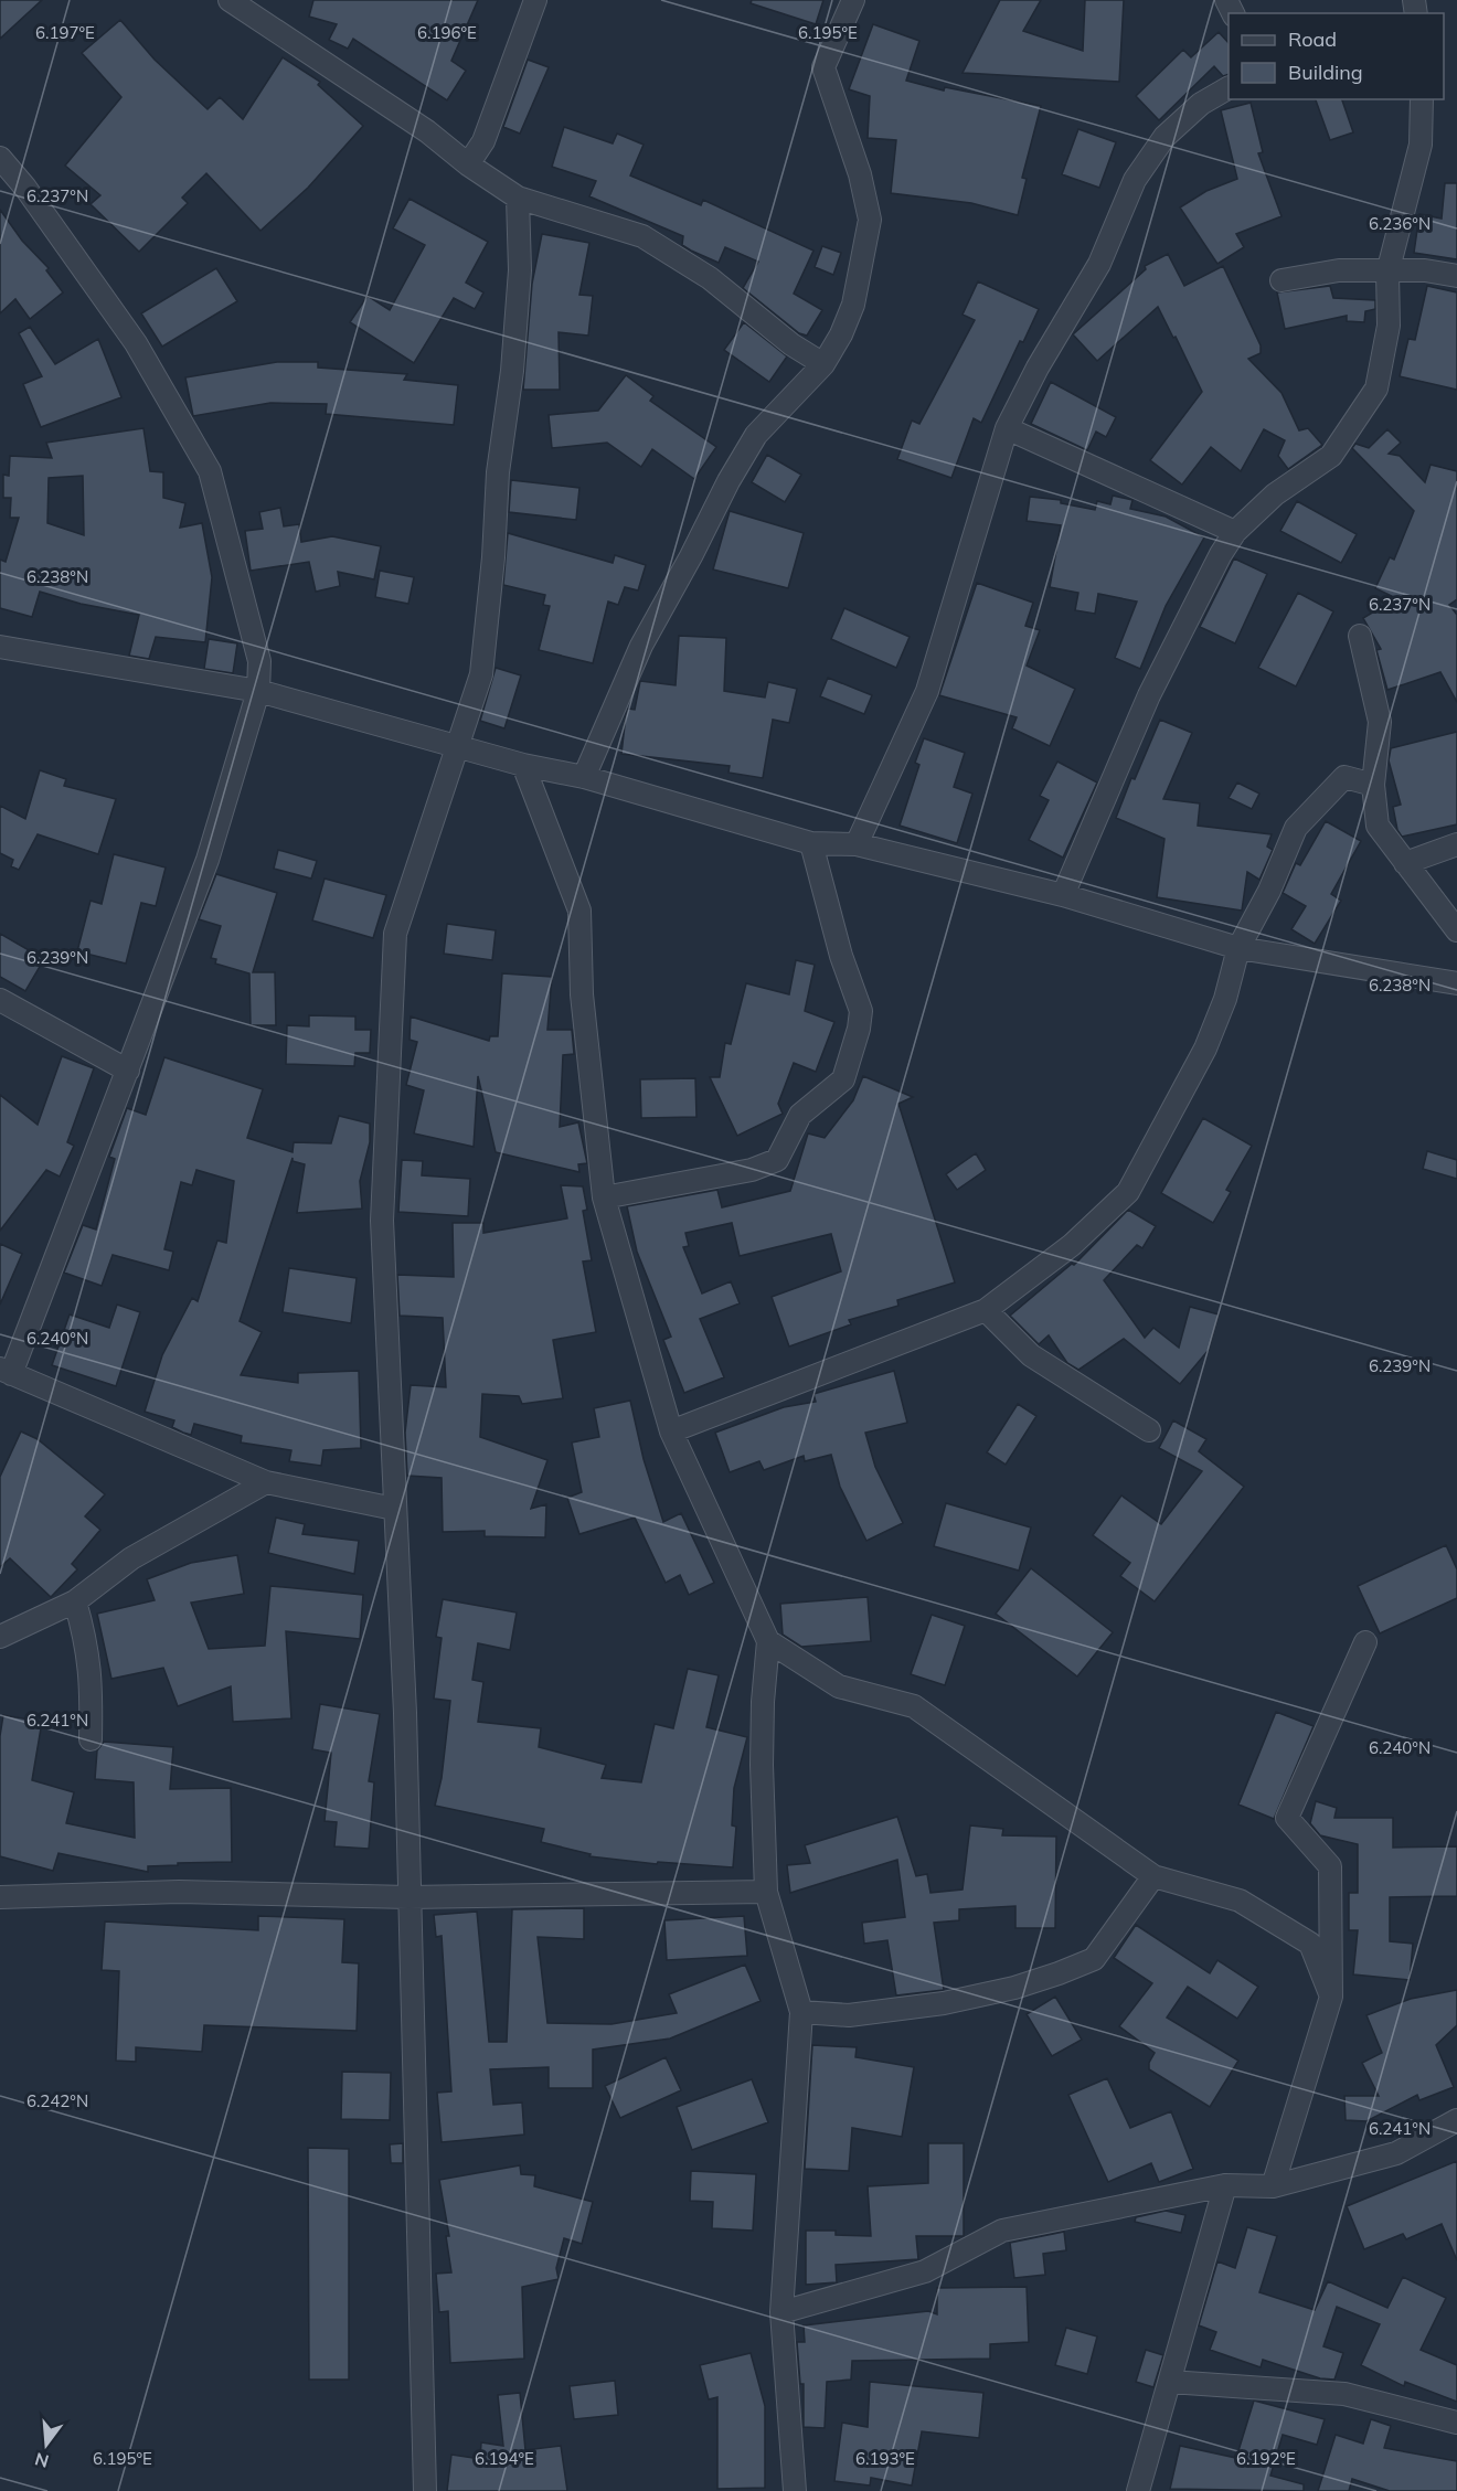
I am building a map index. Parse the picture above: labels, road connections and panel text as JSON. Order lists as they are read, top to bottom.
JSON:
{
  "legend": ["Road", "Building"],
  "north": "bottom",
  "coordinates": [
    "6.197°E",
    "6.196°E",
    "6.195°E",
    "6.237°N",
    "6.236°N",
    "6.238°N",
    "6.239°N",
    "6.240°N",
    "6.241°N",
    "6.242°N",
    "6.194°E",
    "6.193°E",
    "6.192°E"
  ]
}
